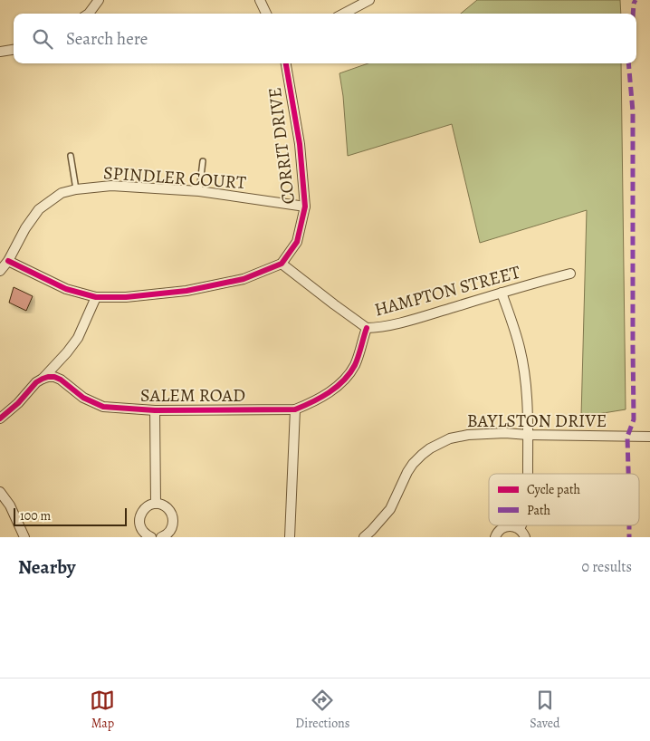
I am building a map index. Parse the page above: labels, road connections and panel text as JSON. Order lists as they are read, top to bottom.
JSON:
{
  "streets": {
    "street": [
      "CORRIT DRIVE",
      "SPINDLER COURT",
      "HAMPTON STREET",
      "SALEM ROAD",
      "BAYLSTON DRIVE"
    ]
  },
  "crossings": [
    ["CORRIT DRIVE", "SPINDLER COURT"],
    ["CORRIT DRIVE", "HAMPTON STREET"],
    ["HAMPTON STREET", "SALEM ROAD"]
  ],
  "legend": ["Cycle path", "Path"],
  "scale_bar": "100 m",
  "page": {
    "search": "Search here",
    "scale": "100 m",
    "heading": ["Nearby", "0 results"],
    "nav": ["Map", "Directions", "Saved"]
  }
}
